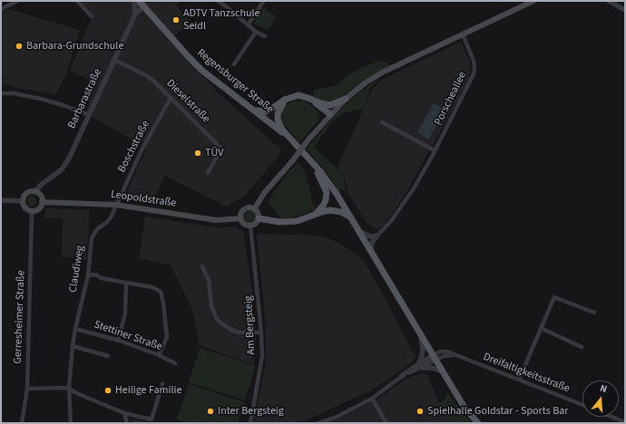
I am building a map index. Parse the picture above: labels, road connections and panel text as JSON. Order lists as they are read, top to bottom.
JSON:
{
  "streets": {
    "main road": ["Regensburger Straße", "Leopoldstraße"],
    "street": [
      "Barbarastraße",
      "Porscheallee",
      "Dieselstraße",
      "Boschstraße",
      "Claudiweg",
      "Gerresheimer Straße",
      "Am Bergsteig",
      "Stettiner Straße",
      "Dreifaltigkeitsstraße"
    ]
  },
  "crossings": [
    ["Regensburger Straße", "Barbarastraße"],
    ["Barbarastraße", "Dieselstraße"],
    ["Barbarastraße", "Leopoldstraße"],
    ["Barbarastraße", "Gerresheimer Straße"],
    ["Dieselstraße", "Boschstraße"],
    ["Boschstraße", "Leopoldstraße"],
    ["Boschstraße", "Claudiweg"],
    ["Leopoldstraße", "Claudiweg"],
    ["Leopoldstraße", "Gerresheimer Straße"],
    ["Leopoldstraße", "Am Bergsteig"],
    ["Claudiweg", "Stettiner Straße"]
  ],
  "places": [
    "ADTV Tanzschule Seidl",
    "Barbara-Grundschule",
    "TÜV",
    "Heilige Familie",
    "Inter Bergsteig",
    "Spielhalle Goldstar - Sports Bar"
  ],
  "north": "top"
}
